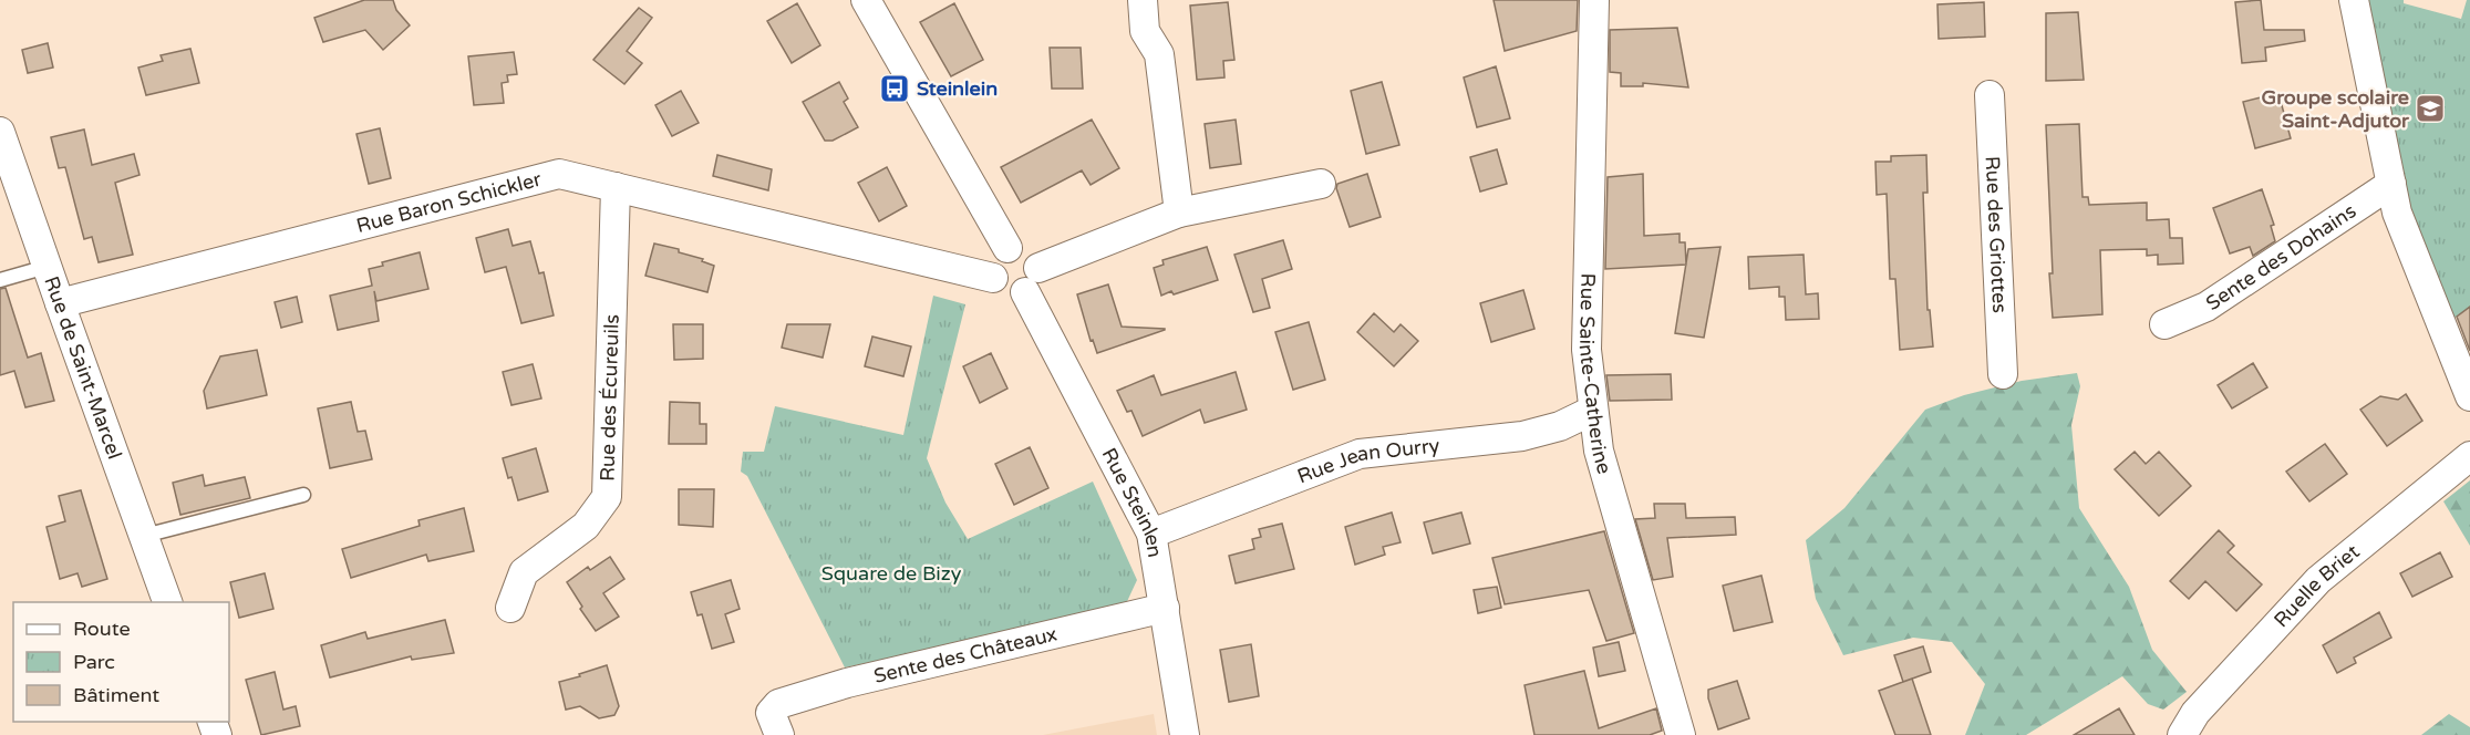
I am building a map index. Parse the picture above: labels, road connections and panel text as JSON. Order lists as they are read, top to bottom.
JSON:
{
  "streets": {
    "street": [
      "Rue Baron Schickler",
      "Rue des Griottes",
      "Sente des Dohains",
      "Rue de Saint-Marcel",
      "Rue Sainte-Catherine",
      "Rue des Écureuils",
      "Rue Jean Ourry",
      "Rue Steinlen",
      "Ruelle Briet",
      "Sente des Châteaux"
    ]
  },
  "crossings": [
    ["Rue Baron Schickler", "Rue de Saint-Marcel"],
    ["Rue Baron Schickler", "Rue des Écureuils"],
    ["Rue Baron Schickler", "Rue Steinlen"],
    ["Rue Sainte-Catherine", "Rue Jean Ourry"],
    ["Rue Jean Ourry", "Rue Steinlen"],
    ["Rue Steinlen", "Sente des Châteaux"]
  ],
  "parks": ["Square de Bizy"],
  "places": {
    "bus stop": ["Steinlein"],
    "school or university": ["Groupe scolaire Saint-Adjutor"]
  },
  "legend": ["Route", "Parc", "Bâtiment"]
}
